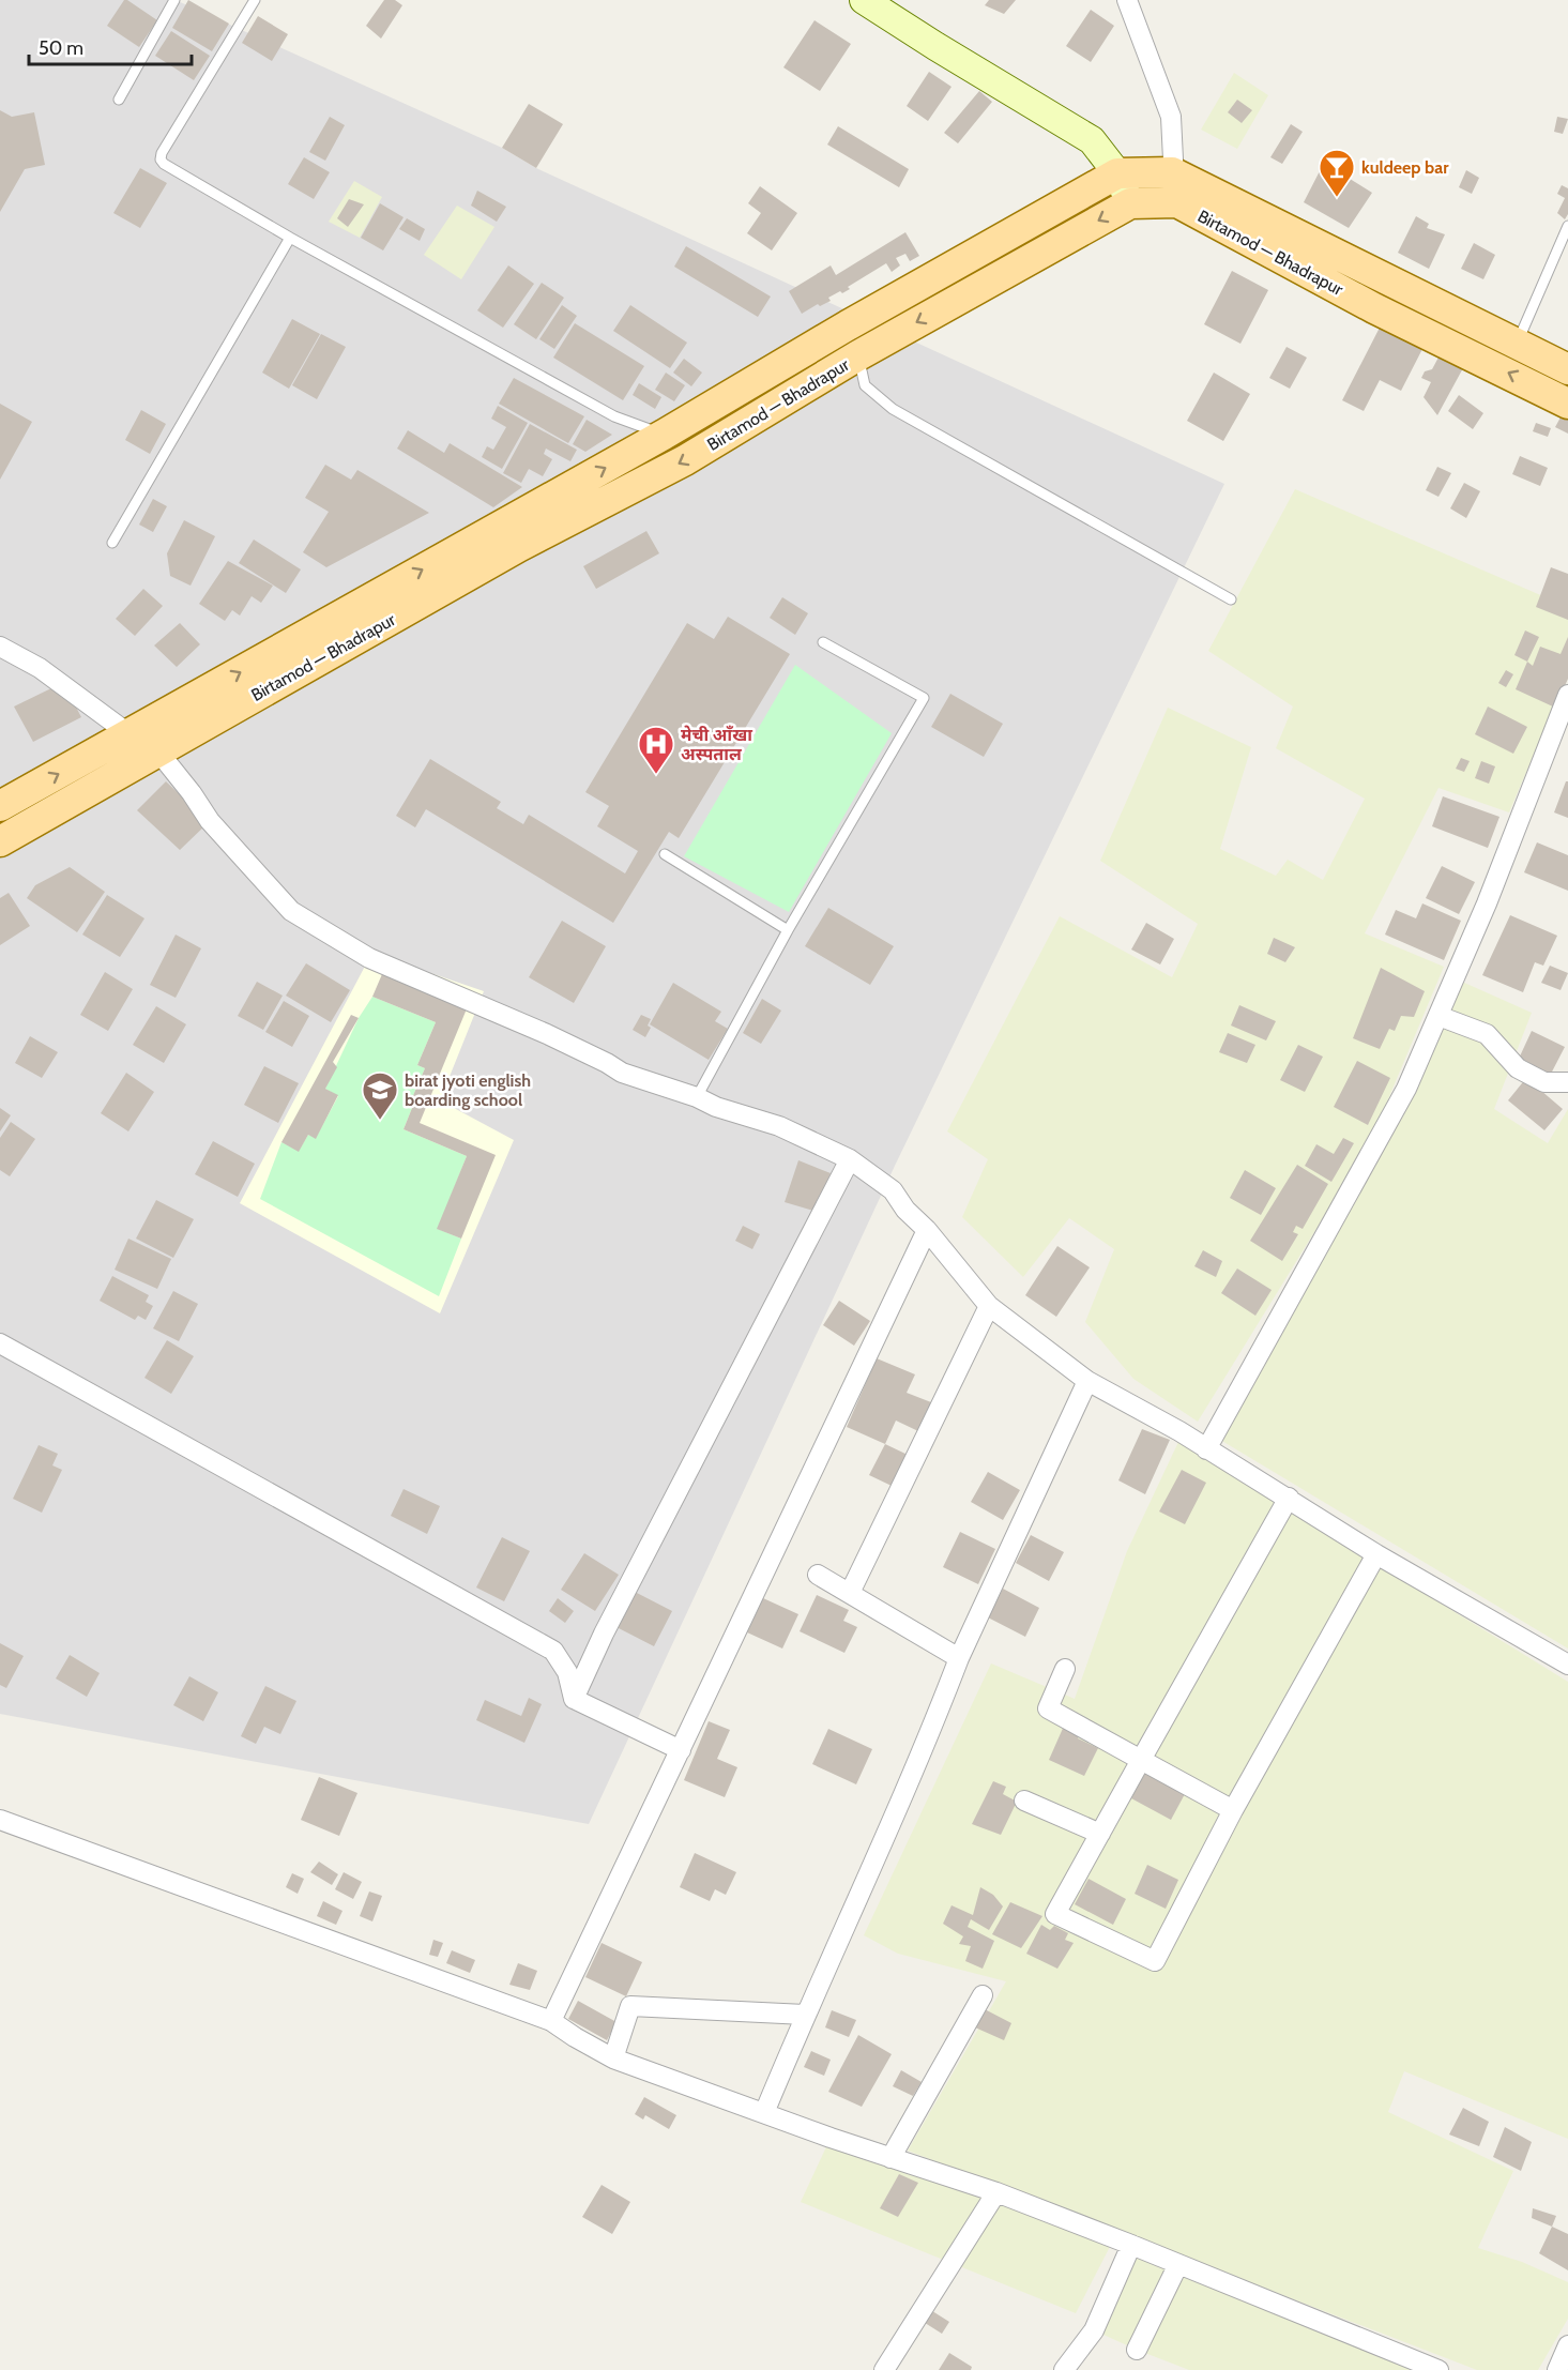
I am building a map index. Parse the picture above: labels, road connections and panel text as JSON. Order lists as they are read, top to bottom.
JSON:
{
  "streets": {
    "main road": ["Birtamod — Bhadrapur"]
  },
  "places": {
    "bar": ["kuldeep bar"],
    "hospital": ["मेची आँखा अस्पताल"],
    "school or university": ["birat jyoti english boarding school"]
  },
  "scale_bar": "50 m"
}
